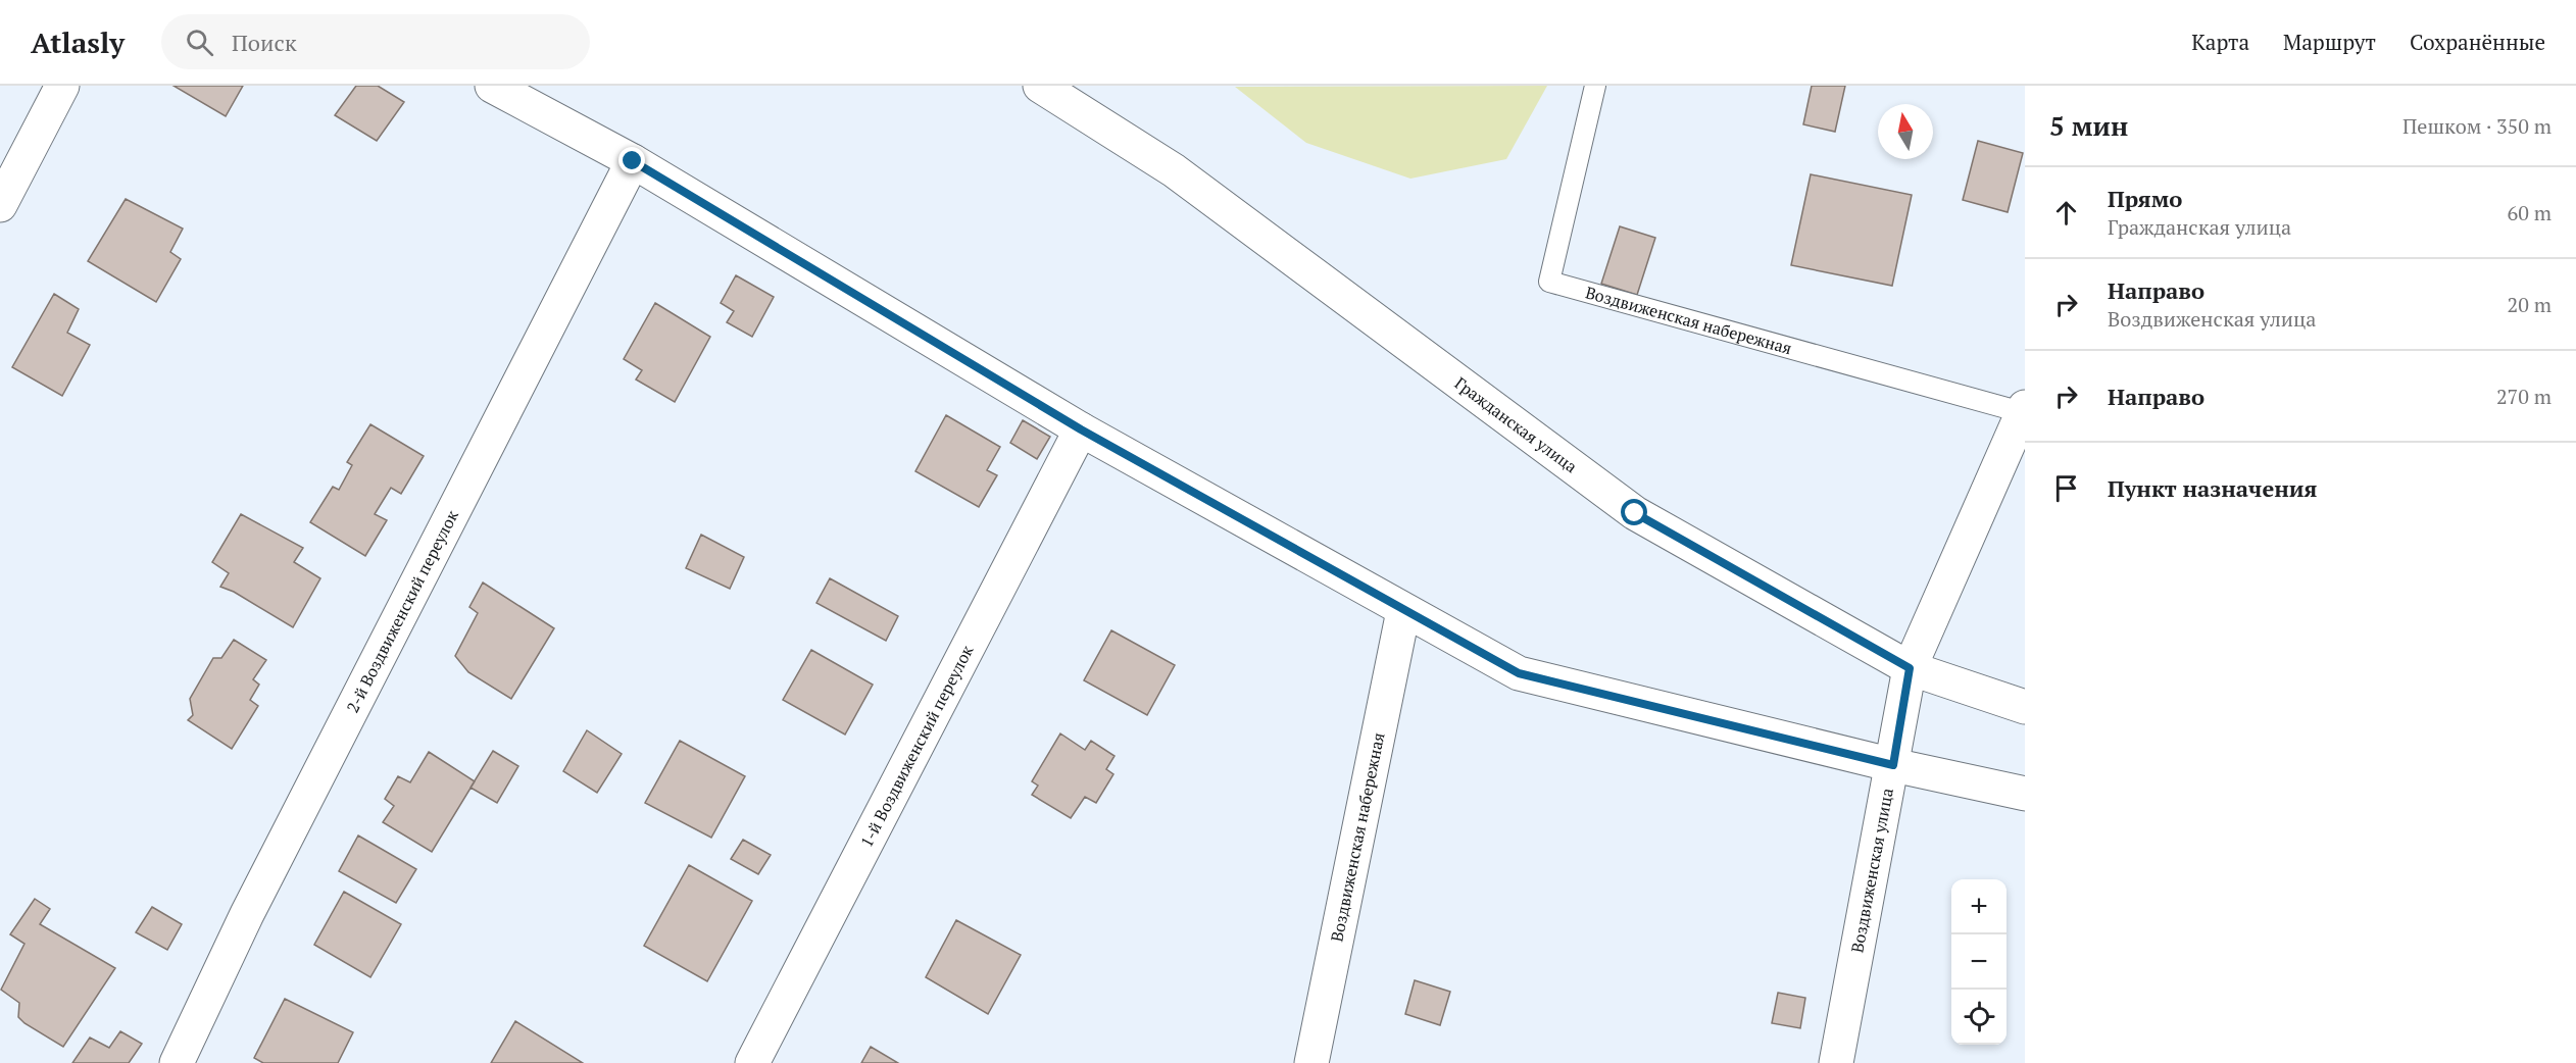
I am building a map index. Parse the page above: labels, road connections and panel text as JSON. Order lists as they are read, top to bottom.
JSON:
{
  "streets": {
    "street": [
      "Воздвиженская набережная",
      "Гражданская улица",
      "2-й Воздвиженский переулок",
      "1-й Воздвиженский переулок",
      "Воздвиженская улица"
    ]
  },
  "crossings": [
    ["Воздвиженская набережная", "Воздвиженская улица"],
    ["Гражданская улица", "Воздвиженская улица"]
  ],
  "north": "top",
  "page": {
    "header": "Atlasly",
    "search": "Поиск",
    "nav": ["Карта", "Маршрут", "Сохранённые"],
    "heading": ["5 мин", "Пешком · 350 m"],
    "list": [
      ["Прямо", "Гражданская улица", "60 m"],
      ["Направо", "Воздвиженская улица", "20 m"],
      ["Направо", "270 m"],
      "Пункт назначения"
    ],
    "map_buttons": ["+", "−"]
  }
}
